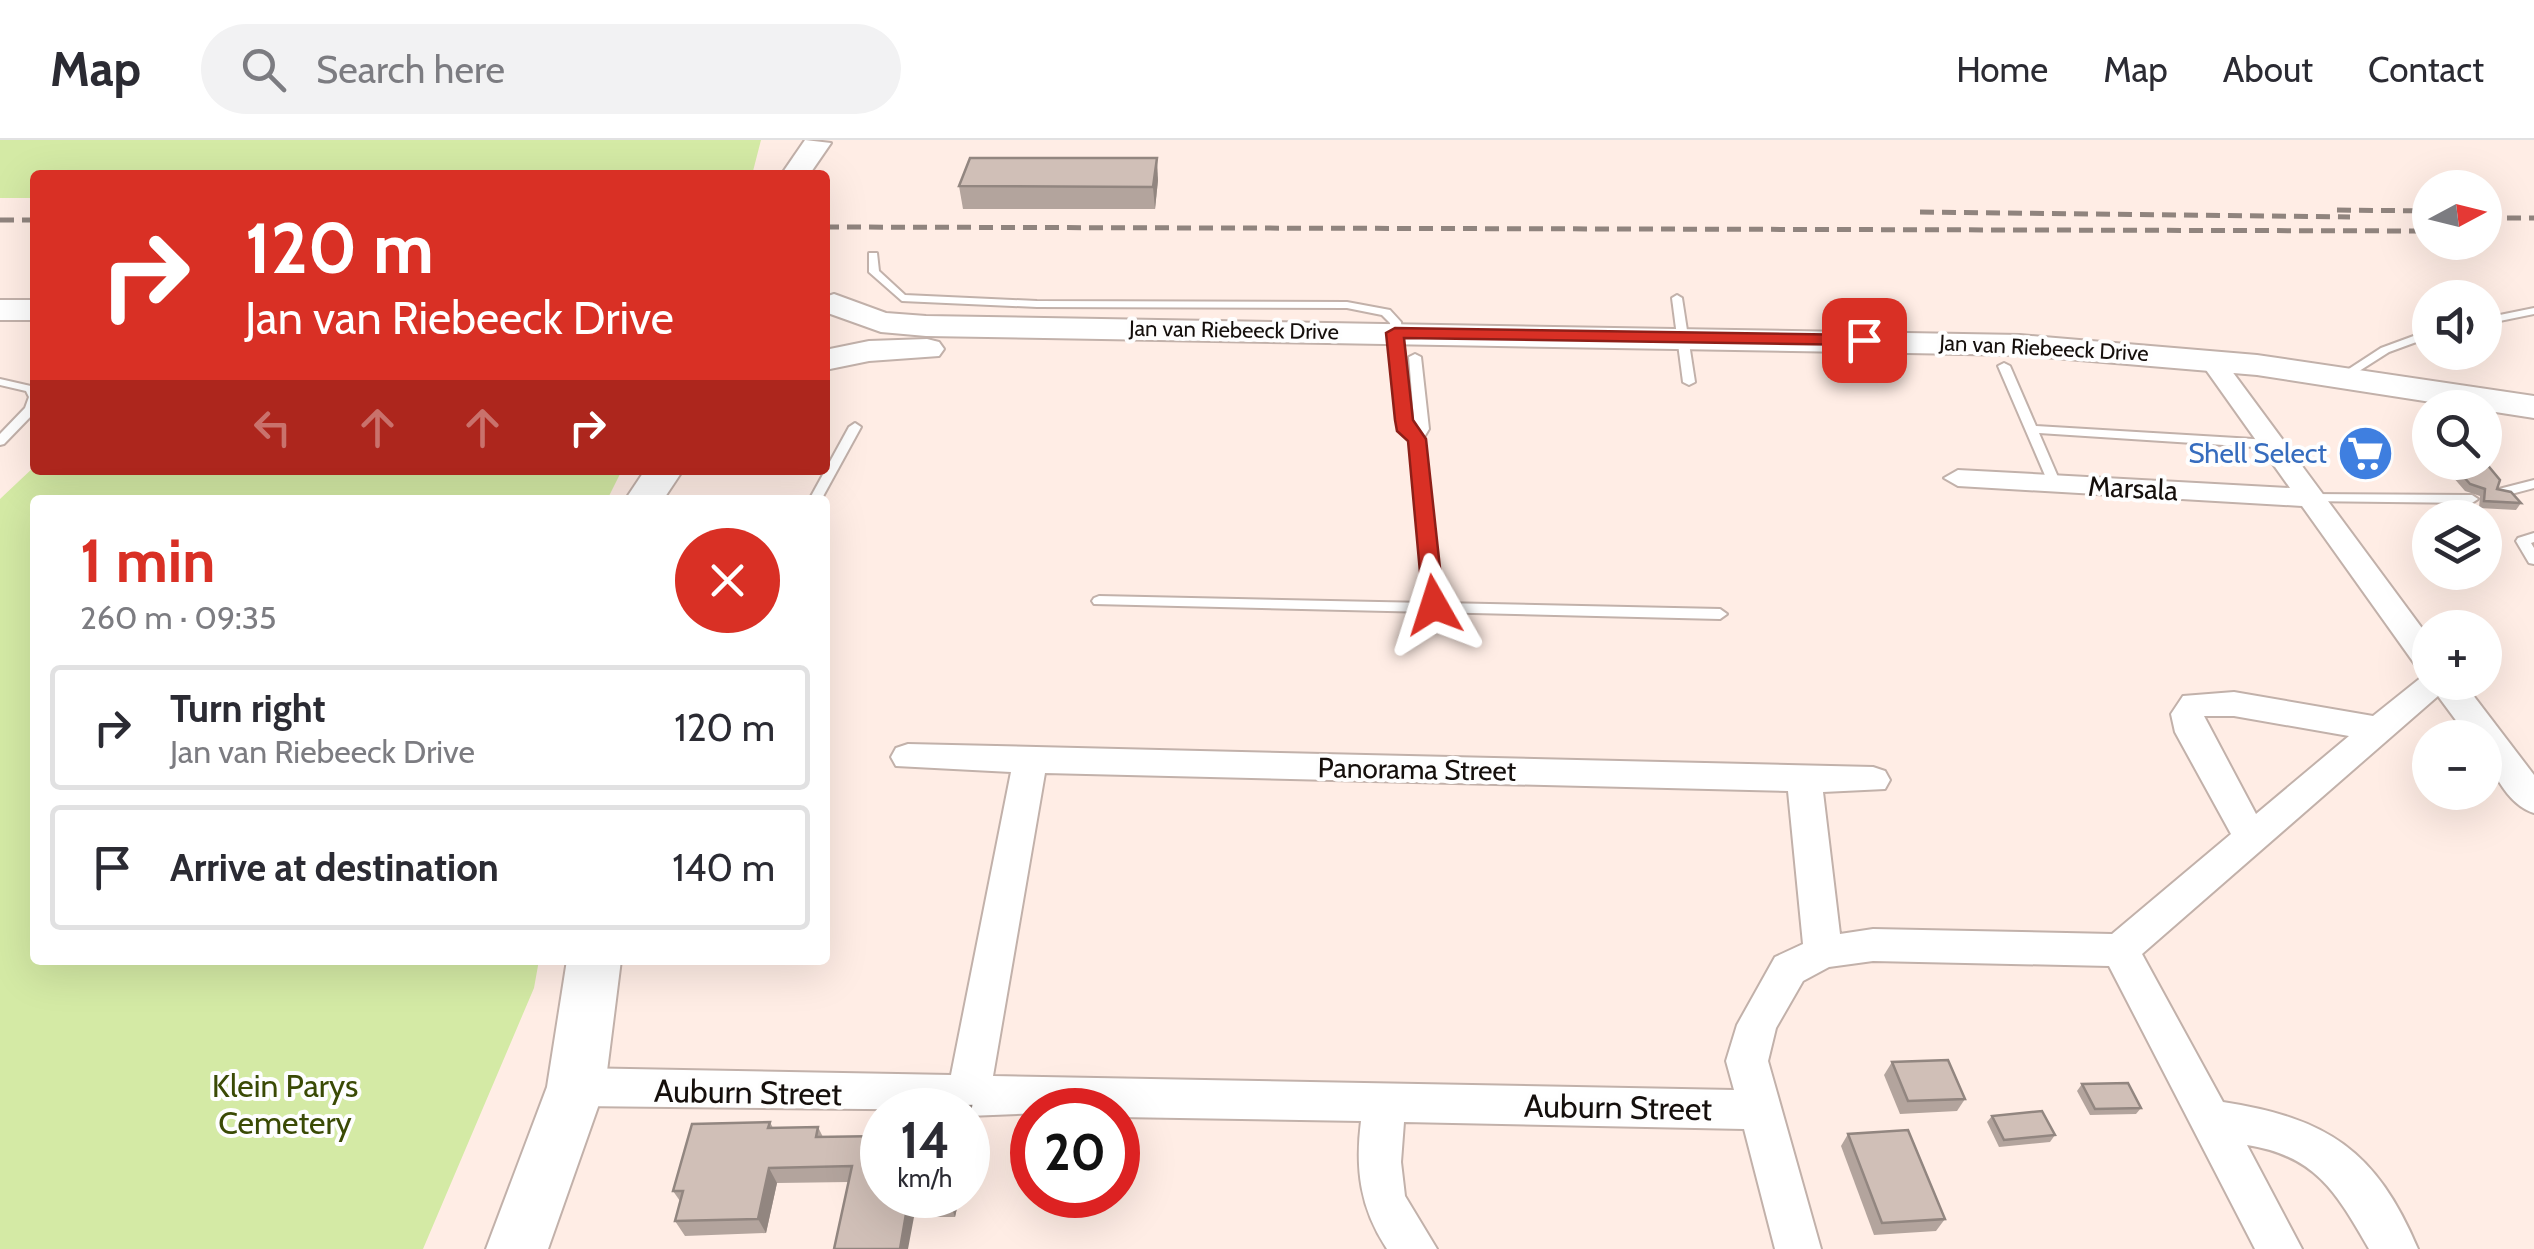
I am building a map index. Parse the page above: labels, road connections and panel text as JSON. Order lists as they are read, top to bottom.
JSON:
{
  "streets": {
    "main road": ["Jan van Riebeeck Drive"],
    "street": ["Marsala", "Panorama Street", "Auburn Street"]
  },
  "parks": ["Klein Parys Cemetery"],
  "places": {
    "supermarket": ["Shell Select"]
  },
  "north": "right",
  "page": {
    "header": "Map",
    "search": "Search here",
    "nav": [
      "Home",
      "Map",
      "About",
      "Contact"
    ],
    "map_buttons": ["+", "−"],
    "turn": ["120 m", "Jan van Riebeeck Drive"],
    "heading": ["1 min", "260 m · 09:35"],
    "list": [
      {
        "name": "Turn right",
        "note": "Jan van Riebeeck Drive",
        "value": "120 m"
      },
      {
        "name": "Arrive at destination",
        "value": "140 m"
      }
    ],
    "speed": "14 km/h",
    "limit": "20"
  }
}
